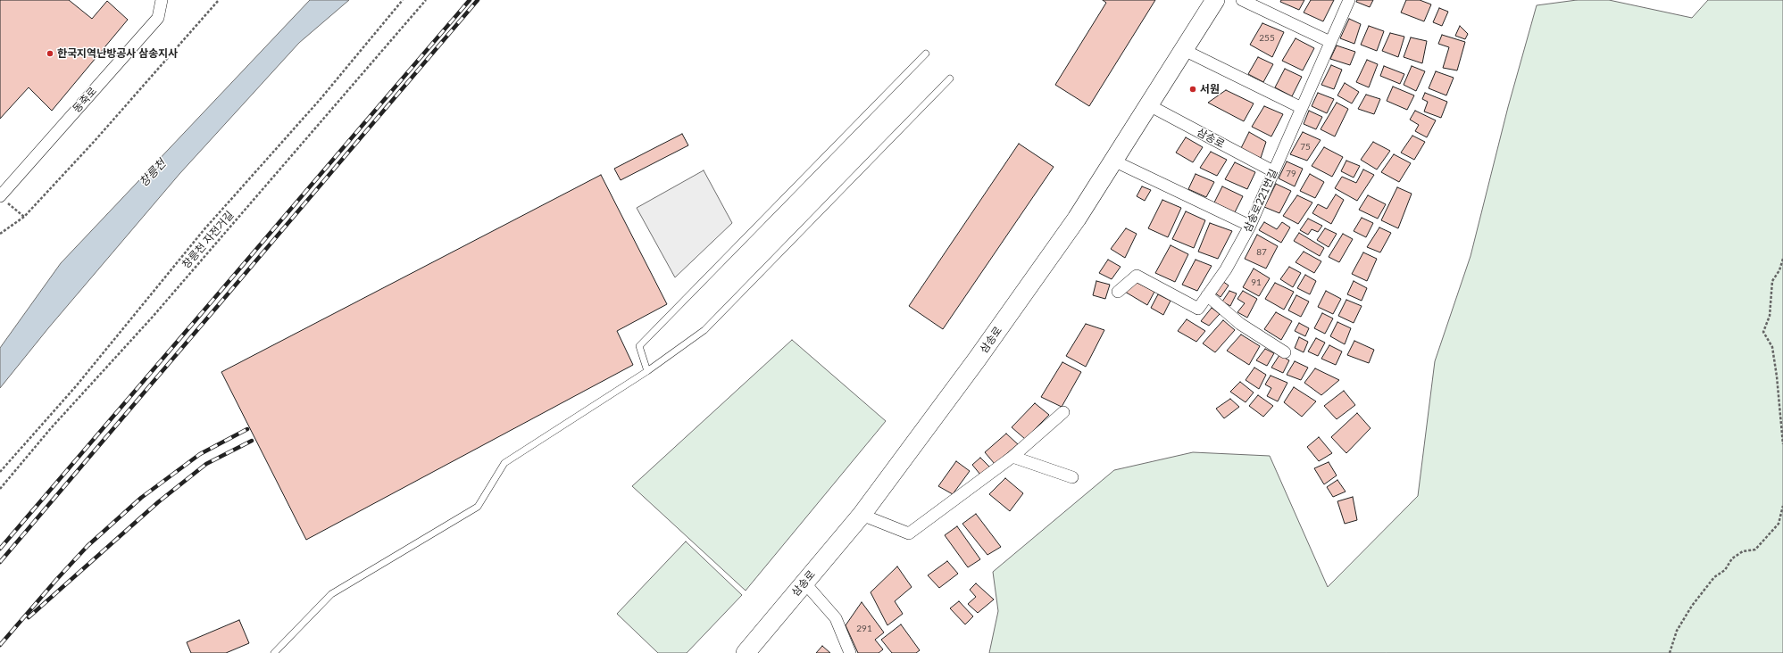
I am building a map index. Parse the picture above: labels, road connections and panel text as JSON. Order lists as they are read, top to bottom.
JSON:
{
  "streets": {
    "main road": ["삼송로"],
    "street": ["동축로", "삼송로221번길"],
    "path": ["창릉천 자전거길"]
  },
  "crossings": [
    ["삼송로", "삼송로221번길"]
  ],
  "water": ["창릉천"],
  "places": ["한국지역난방공사 삼송지사", "서원"],
  "house_numbers": [
    "255",
    "75",
    "79",
    "87",
    "91",
    "291"
  ]
}
